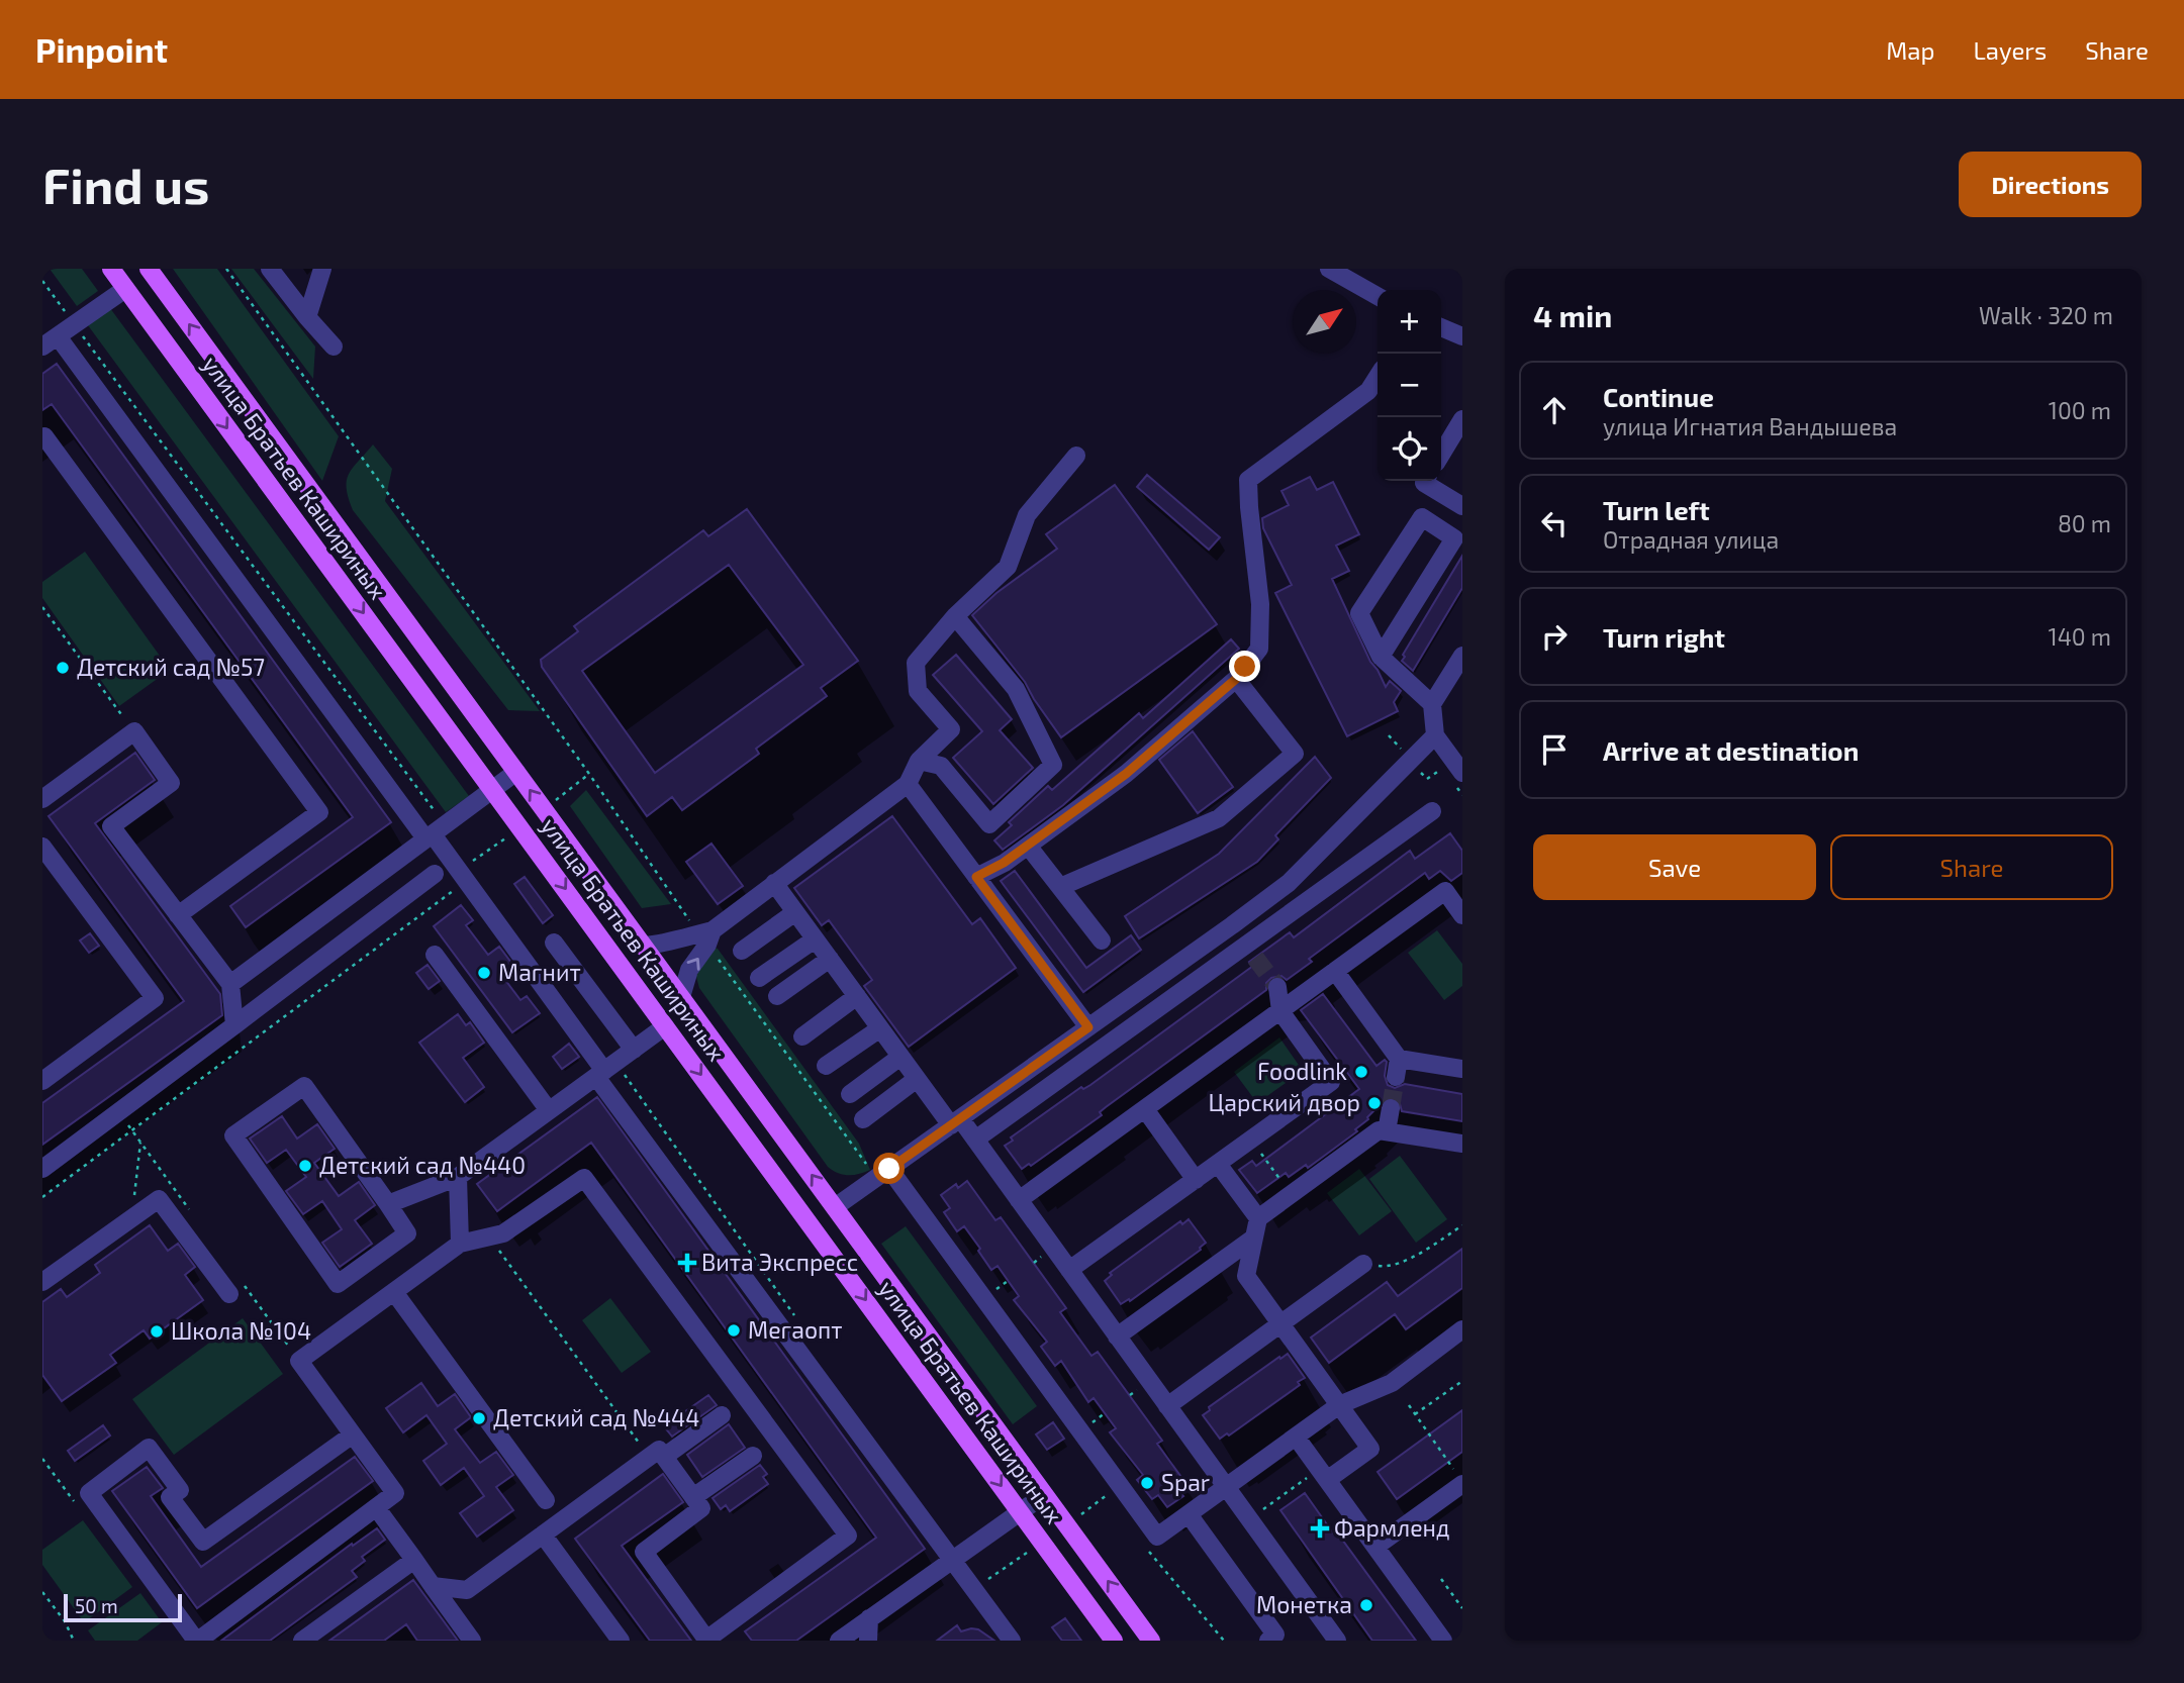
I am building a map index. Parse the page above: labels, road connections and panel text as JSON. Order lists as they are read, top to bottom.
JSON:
{
  "streets": {
    "main road": ["улица Братьев Кашириных"]
  },
  "places": {
    "other": [
      "Детский сад №57",
      "Магнит",
      "Foodlink",
      "Царский двор",
      "Детский сад №440",
      "Мегаопт",
      "Школа №104",
      "Детский сад №444",
      "Spar",
      "Монетка"
    ],
    "health": ["Вита Экспресс", "Фармленд"]
  },
  "scale_bar": "50 m",
  "north": "top right",
  "page": {
    "header": "Pinpoint",
    "nav": ["Map", "Layers", "Share"],
    "buttons": [
      "Directions",
      ["Save", "Share"]
    ],
    "title": "Find us",
    "heading": ["4 min", "Walk · 320 m"],
    "map_buttons": ["+", "−"],
    "list": [
      ["Continue", "улица Игнатия Вандышева", "100 m"],
      ["Turn left", "Отрадная улица", "80 m"],
      ["Turn right", "140 m"],
      "Arrive at destination"
    ],
    "scale": "50 m"
  }
}
